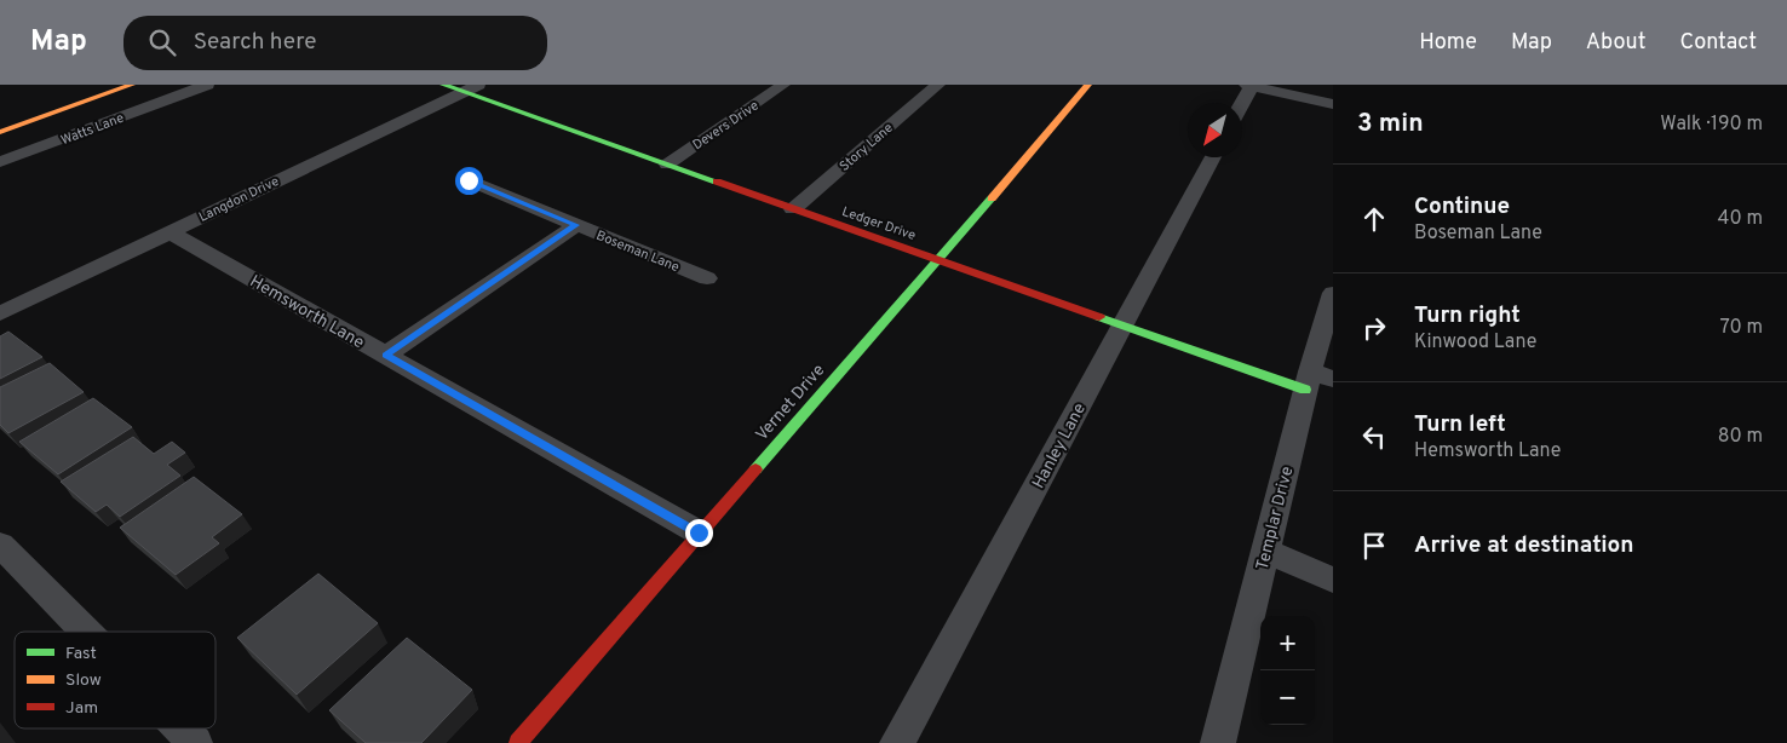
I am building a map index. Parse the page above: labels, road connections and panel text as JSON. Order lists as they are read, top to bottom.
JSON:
{
  "streets": {
    "street": [
      "Devers Drive",
      "Watts Lane",
      "Story Lane",
      "Langdon Drive",
      "Ledger Drive",
      "Boseman Lane",
      "Hemsworth Lane",
      "Vernet Drive",
      "Hanley Lane",
      "Templar Drive"
    ]
  },
  "crossings": [
    ["Devers Drive", "Ledger Drive"],
    ["Story Lane", "Ledger Drive"],
    ["Langdon Drive", "Ledger Drive"],
    ["Langdon Drive", "Hemsworth Lane"],
    ["Ledger Drive", "Vernet Drive"],
    ["Ledger Drive", "Hanley Lane"],
    ["Ledger Drive", "Templar Drive"],
    ["Hemsworth Lane", "Vernet Drive"]
  ],
  "legend": ["Fast", "Slow", "Jam"],
  "north": "bottom left",
  "page": {
    "header": "Map",
    "search": "Search here",
    "nav": [
      "Home",
      "Map",
      "About",
      "Contact"
    ],
    "heading": ["3 min", "Walk · 190 m"],
    "list": [
      ["Continue", "Boseman Lane", "40 m"],
      ["Turn right", "Kinwood Lane", "70 m"],
      ["Turn left", "Hemsworth Lane", "80 m"],
      "Arrive at destination"
    ],
    "map_buttons": ["+", "−"]
  }
}
